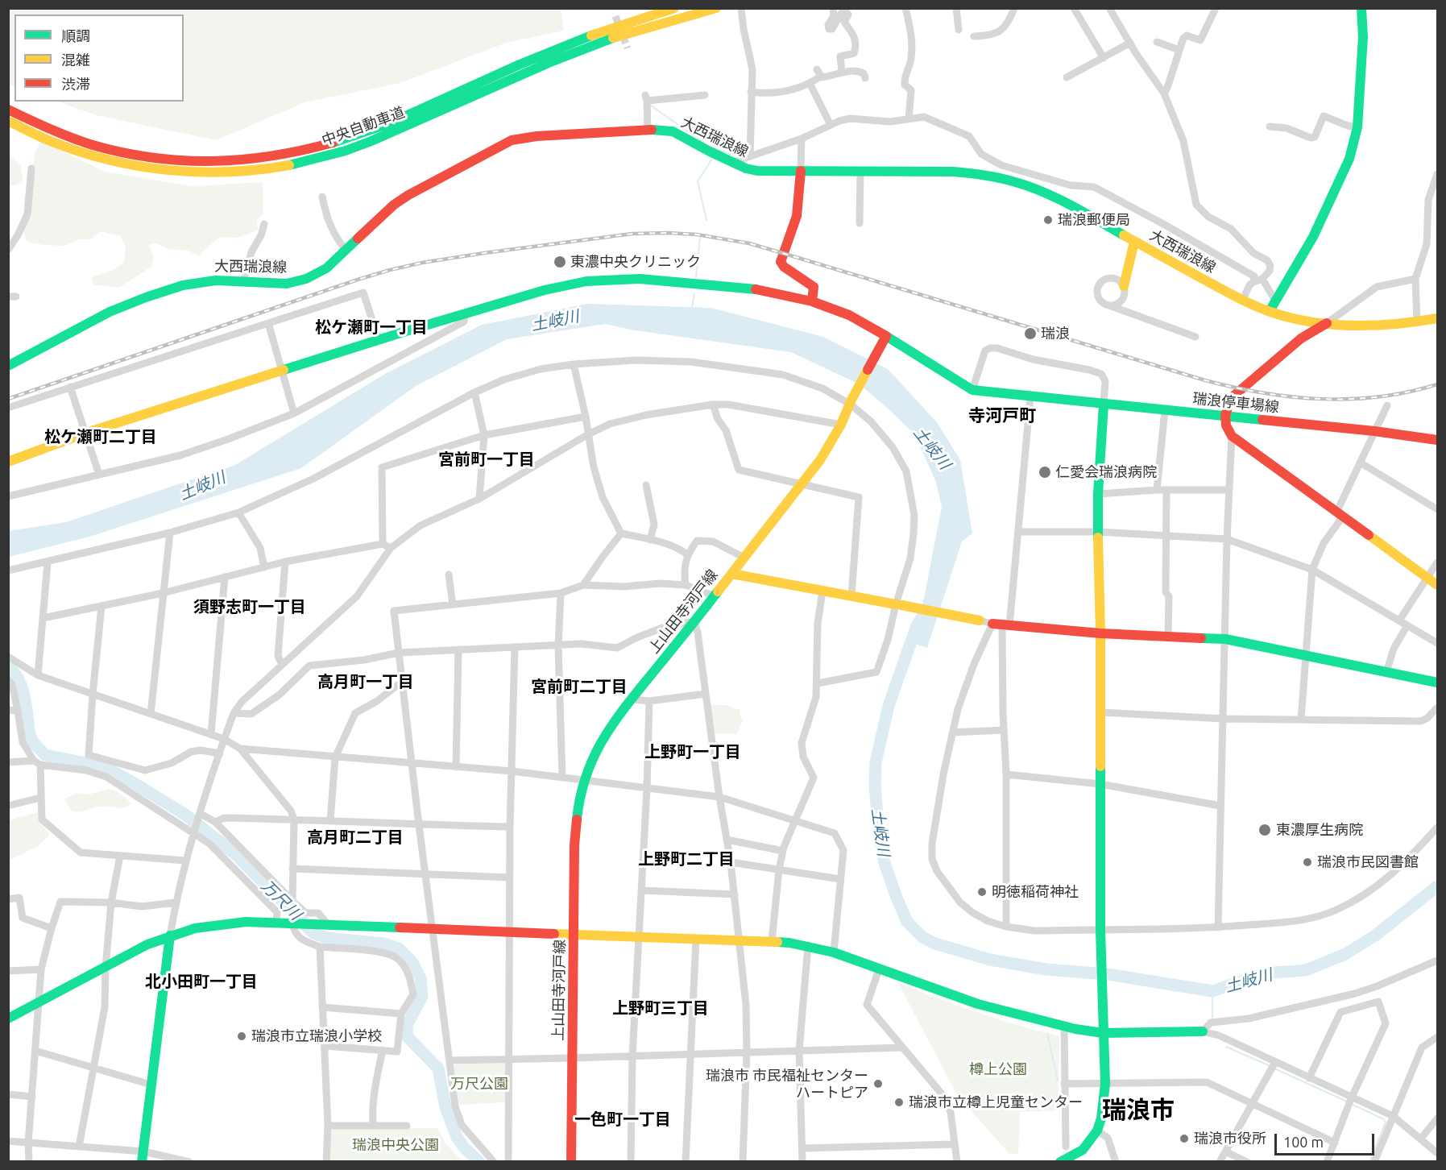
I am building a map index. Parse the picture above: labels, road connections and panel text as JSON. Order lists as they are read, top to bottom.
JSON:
{
  "streets": {
    "main road": [
      "中央自動車道",
      "大西瑞浪線",
      "瑞浪停車場線",
      "上山田寺河戸線"
    ]
  },
  "districts": [
    "松ケ瀬町一丁目",
    "寺河戸町",
    "松ケ瀬町二丁目",
    "宮前町一丁目",
    "須野志町一丁目",
    "高月町一丁目",
    "宮前町二丁目",
    "上野町一丁目",
    "高月町二丁目",
    "上野町二丁目",
    "北小田町一丁目",
    "上野町三丁目",
    "瑞浪市",
    "一色町一丁目"
  ],
  "water": ["土岐川", "万尺川"],
  "parks": ["樽上公園", "万尺公園", "瑞浪中央公園"],
  "places": [
    "瑞浪郵便局",
    "東濃中央クリニック",
    "瑞浪",
    "仁愛会瑞浪病院",
    "東濃厚生病院",
    "瑞浪市民図書館",
    "明徳稲荷神社",
    "瑞浪市立瑞浪小学校",
    "瑞浪市 市民福祉センター ハートピア",
    "瑞浪市立樽上児童センター",
    "瑞浪市役所"
  ],
  "legend": ["順調", "混雑", "渋滞"],
  "scale_bar": "100 m"
}
